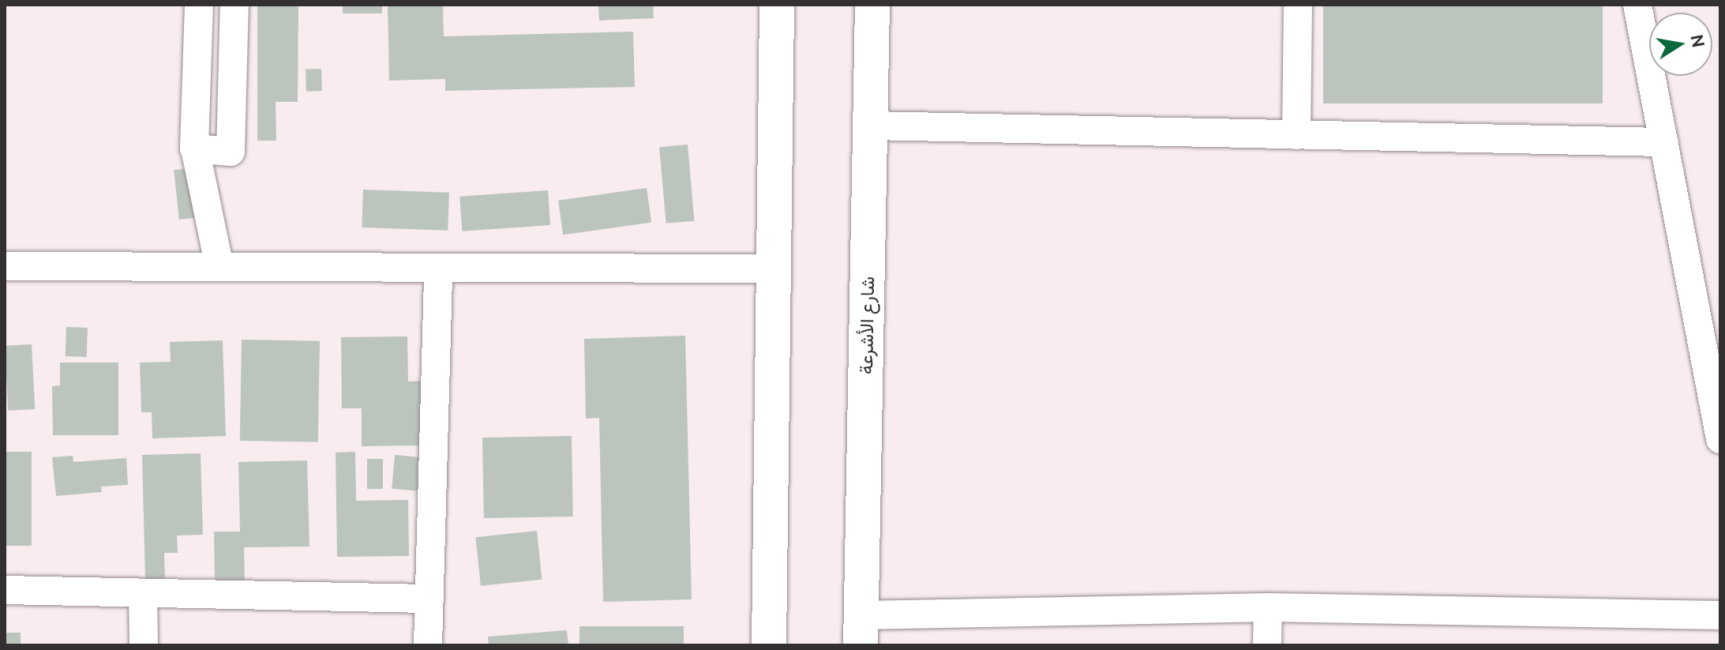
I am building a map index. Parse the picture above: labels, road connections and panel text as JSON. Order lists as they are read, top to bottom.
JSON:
{
  "streets": {
    "street": ["شارع الأشرعة"]
  },
  "north": "right"
}
